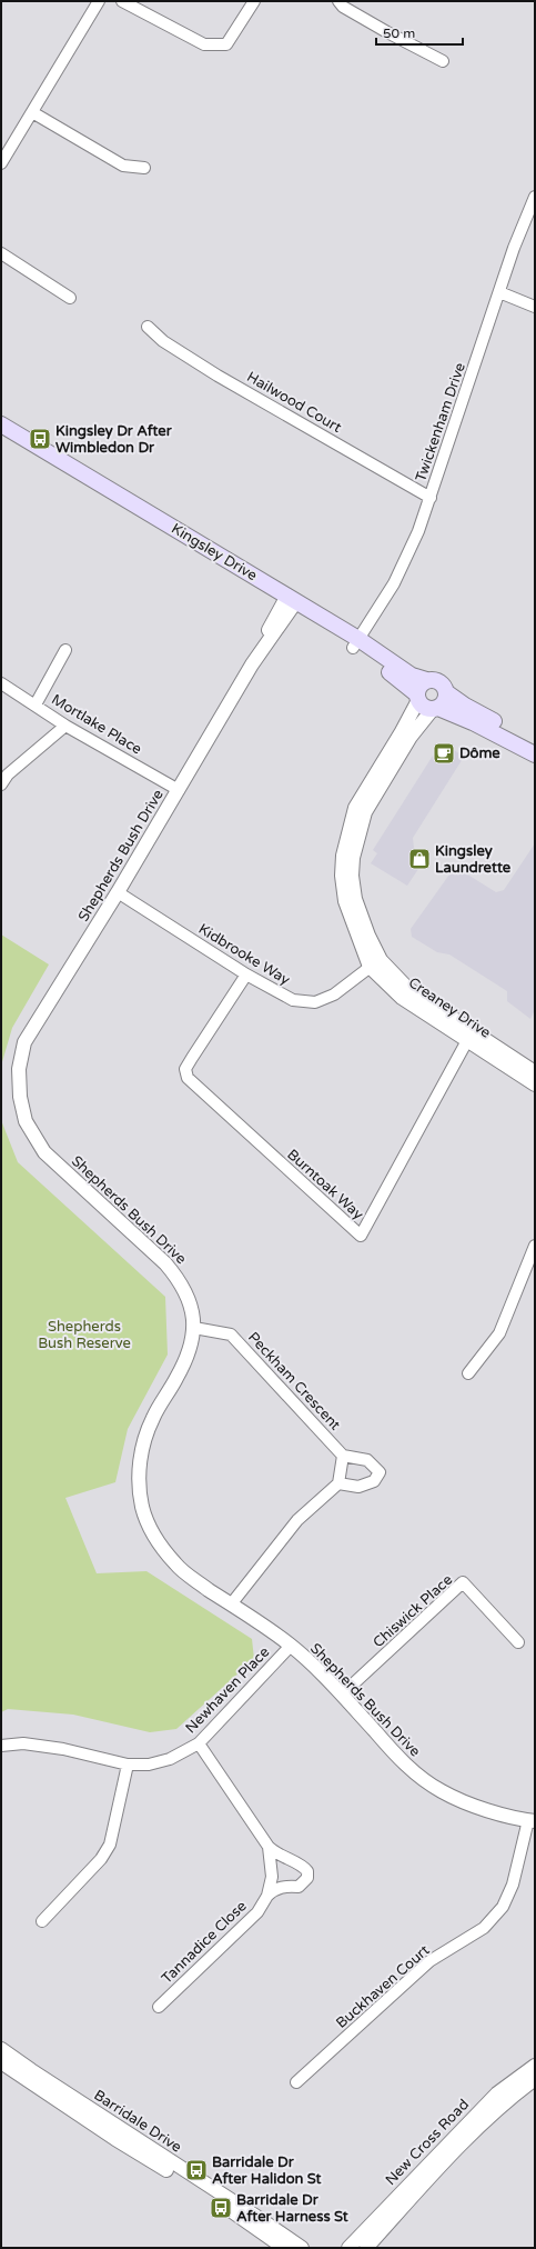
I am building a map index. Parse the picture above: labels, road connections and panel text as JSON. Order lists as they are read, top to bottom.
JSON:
{
  "streets": {
    "main road": ["Kingsley Drive"],
    "street": [
      "Hailwood Court",
      "Twickenham Drive",
      "Mortlake Place",
      "Shepherds Bush Drive",
      "Kidbrooke Way",
      "Creaney Drive",
      "Burntoak Way",
      "Peckham Crescent",
      "Chiswick Place",
      "Newhaven Place",
      "Tannadice Close",
      "Buckhaven Court",
      "Barridale Drive",
      "New Cross Road"
    ]
  },
  "crossings": [
    ["Hailwood Court", "Twickenham Drive"],
    ["Twickenham Drive", "Kingsley Drive"],
    ["Kingsley Drive", "Shepherds Bush Drive"],
    ["Kingsley Drive", "Creaney Drive"],
    ["Mortlake Place", "Shepherds Bush Drive"],
    ["Shepherds Bush Drive", "Kidbrooke Way"],
    ["Shepherds Bush Drive", "Peckham Crescent"],
    ["Shepherds Bush Drive", "Chiswick Place"],
    ["Shepherds Bush Drive", "Newhaven Place"],
    ["Shepherds Bush Drive", "Buckhaven Court"],
    ["Kidbrooke Way", "Creaney Drive"],
    ["Kidbrooke Way", "Burntoak Way"],
    ["Creaney Drive", "Burntoak Way"],
    ["Newhaven Place", "Tannadice Close"]
  ],
  "parks": ["Shepherds Bush Reserve"],
  "places": {
    "bus stop": ["Kingsley Dr After Wimbledon Dr", "Barridale Dr After Halidon St", "Barridale Dr After Harness St"],
    "cafe": ["Dôme"],
    "shop": ["Kingsley Laundrette"]
  },
  "scale_bar": "50 m"
}
